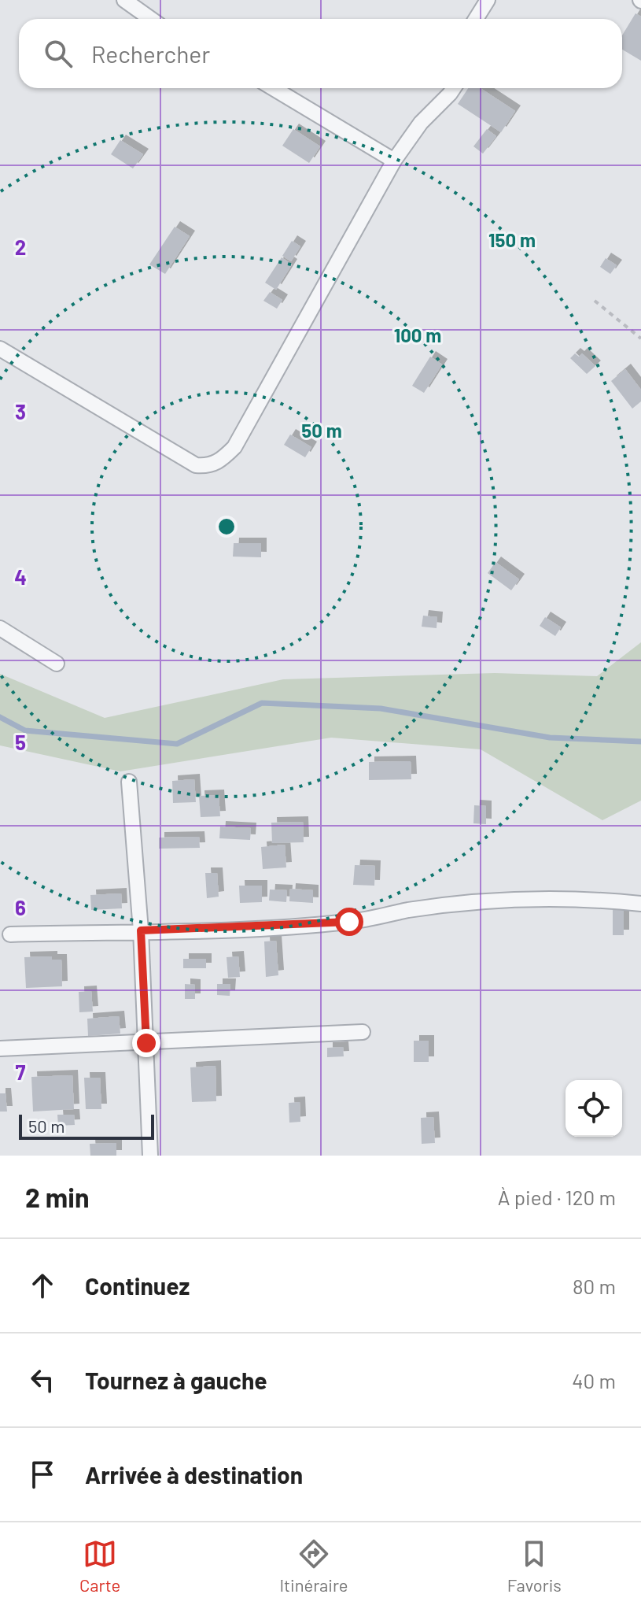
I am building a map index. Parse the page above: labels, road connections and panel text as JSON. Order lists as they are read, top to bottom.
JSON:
{
  "scale_bar": "50 m",
  "page": {
    "search": "Rechercher",
    "scale": "50 m",
    "heading": ["2 min", "À pied · 120 m"],
    "list": [
      ["Continuez", "80 m"],
      ["Tournez à gauche", "40 m"],
      "Arrivée à destination"
    ],
    "nav": ["Carte", "Itinéraire", "Favoris"]
  },
  "grid": {
    "rows": [
      "2",
      "3",
      "4",
      "5",
      "6",
      "7"
    ]
  },
  "rings": ["150 m", "100 m", "50 m"]
}
